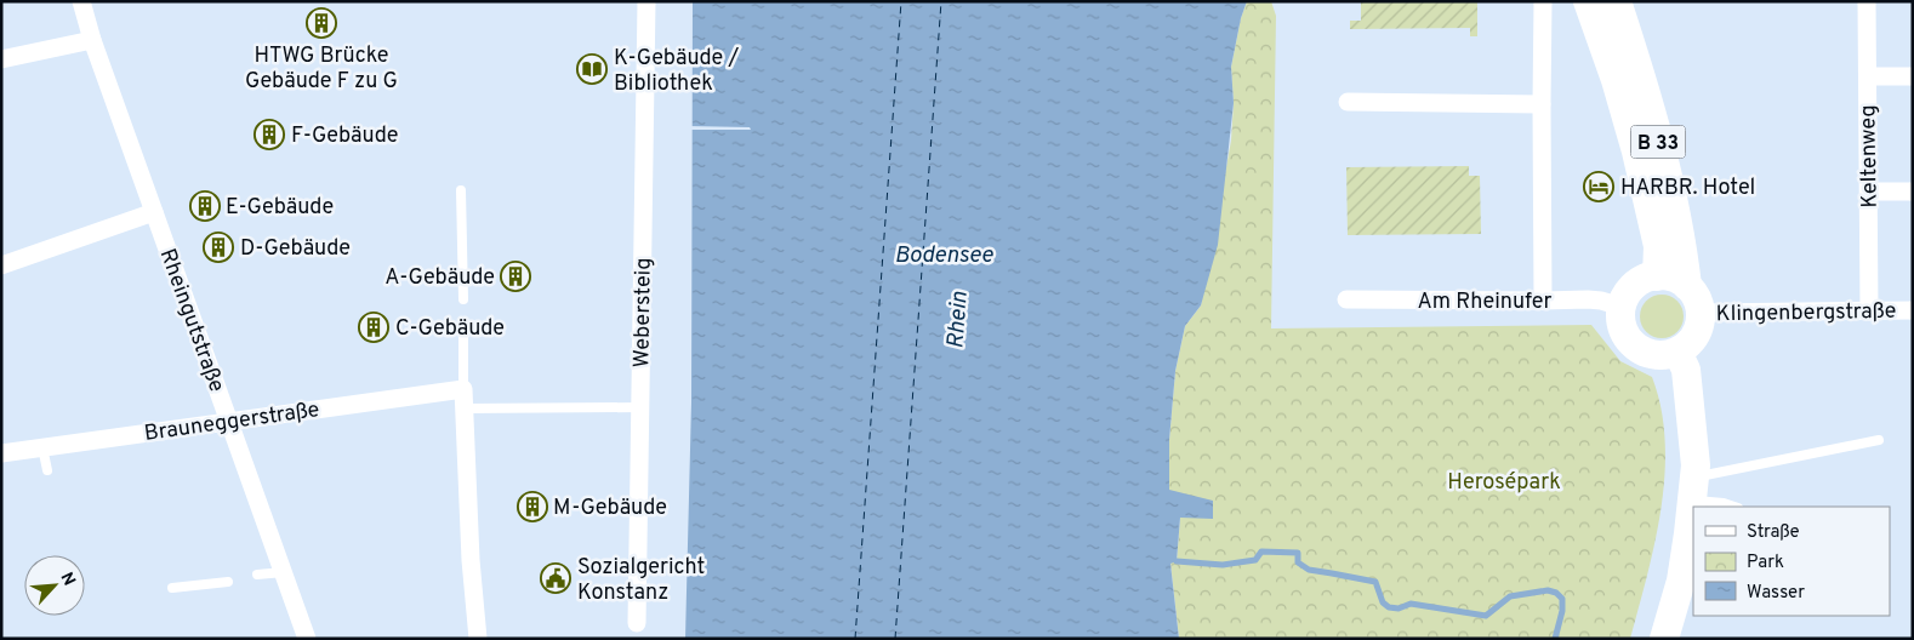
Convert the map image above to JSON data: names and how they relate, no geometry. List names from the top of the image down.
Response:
{
  "streets": {
    "main road": ["B 33"],
    "street": [
      "Keltenweg",
      "Am Rheinufer",
      "Klingenbergstraße",
      "Webersteig",
      "Rheingutstraße",
      "Brauneggerstraße"
    ]
  },
  "crossings": [
    ["B 33", "Am Rheinufer"],
    ["B 33", "Klingenbergstraße"],
    ["Keltenweg", "Klingenbergstraße"],
    ["Am Rheinufer", "Klingenbergstraße"],
    ["Rheingutstraße", "Brauneggerstraße"]
  ],
  "water": ["Bodensee", "Rhein"],
  "parks": ["Herosépark"],
  "places": {
    "building": [
      "HTWG Brücke Gebäude F zu G",
      "F-Gebäude",
      "E-Gebäude",
      "D-Gebäude",
      "A-Gebäude",
      "C-Gebäude",
      "M-Gebäude"
    ],
    "library": ["K-Gebäude / Bibliothek"],
    "hotel": ["HARBR. Hotel"],
    "public building": ["Sozialgericht Konstanz"]
  },
  "legend": ["Straße", "Park", "Wasser"],
  "north": "top right"
}
